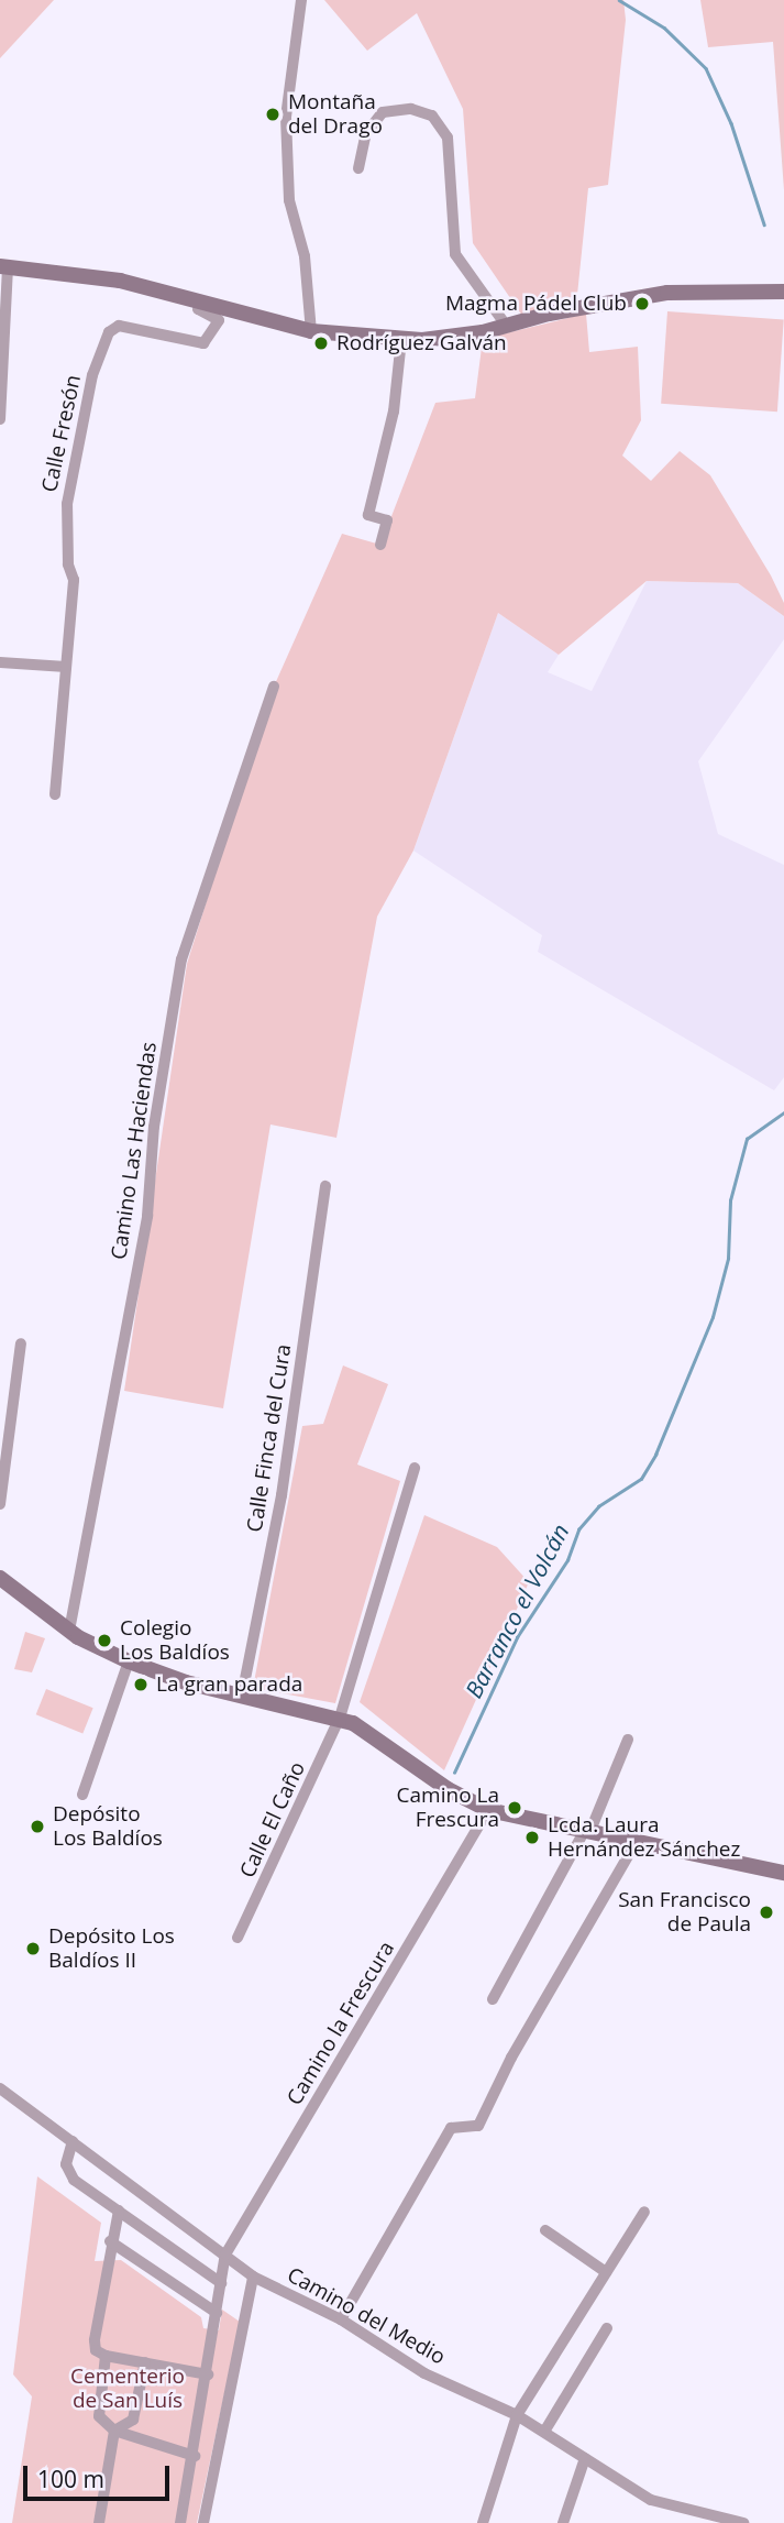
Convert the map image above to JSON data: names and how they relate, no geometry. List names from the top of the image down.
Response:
{
  "streets": {
    "street": [
      "Calle Fresón",
      "Camino Las Haciendas",
      "Calle Finca del Cura",
      "Calle El Caño",
      "Camino la Frescura",
      "Camino del Medio"
    ]
  },
  "crossings": [
    ["Camino la Frescura", "Camino del Medio"]
  ],
  "water": ["Barranco el Volcán"],
  "parks": ["Cementerio de San Luís"],
  "places": [
    "Montaña del Drago",
    "Magma Pádel Club",
    "Rodríguez Galván",
    "Colegio Los Baldíos",
    "La gran parada",
    "Camino La Frescura",
    "Depósito Los Baldíos",
    "Lcda. Laura Hernández Sánchez",
    "San Francisco de Paula",
    "Depósito Los Baldíos II"
  ],
  "scale_bar": "100 m"
}
